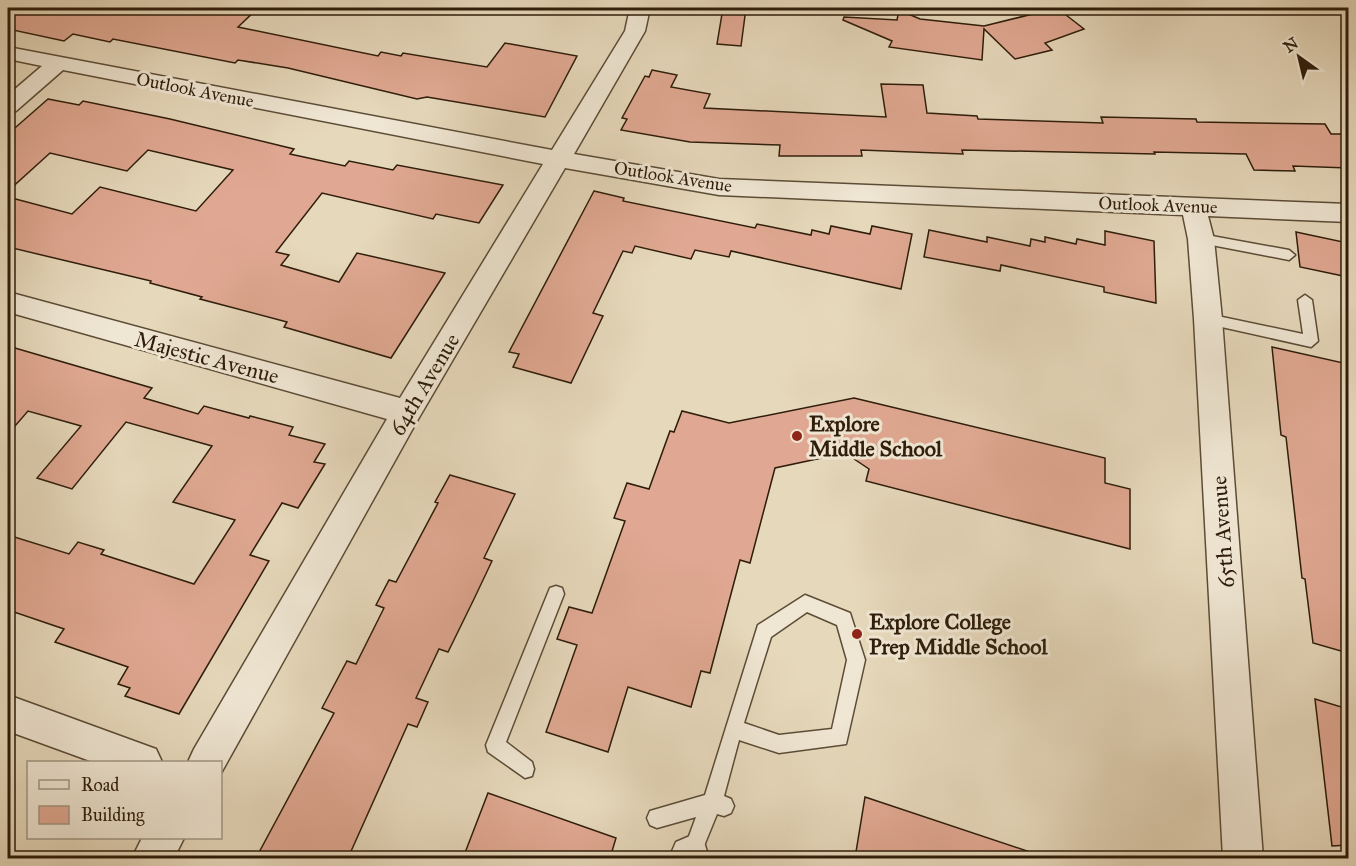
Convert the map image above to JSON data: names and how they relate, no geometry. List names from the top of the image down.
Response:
{
  "streets": {
    "street": [
      "Outlook Avenue",
      "Majestic Avenue",
      "64th Avenue",
      "65th Avenue"
    ]
  },
  "crossings": [
    ["Outlook Avenue", "64th Avenue"],
    ["Outlook Avenue", "65th Avenue"],
    ["Majestic Avenue", "64th Avenue"]
  ],
  "places": ["Explore Middle School", "Explore College Prep Middle School"],
  "legend": ["Road", "Building"],
  "north": "top left"
}
